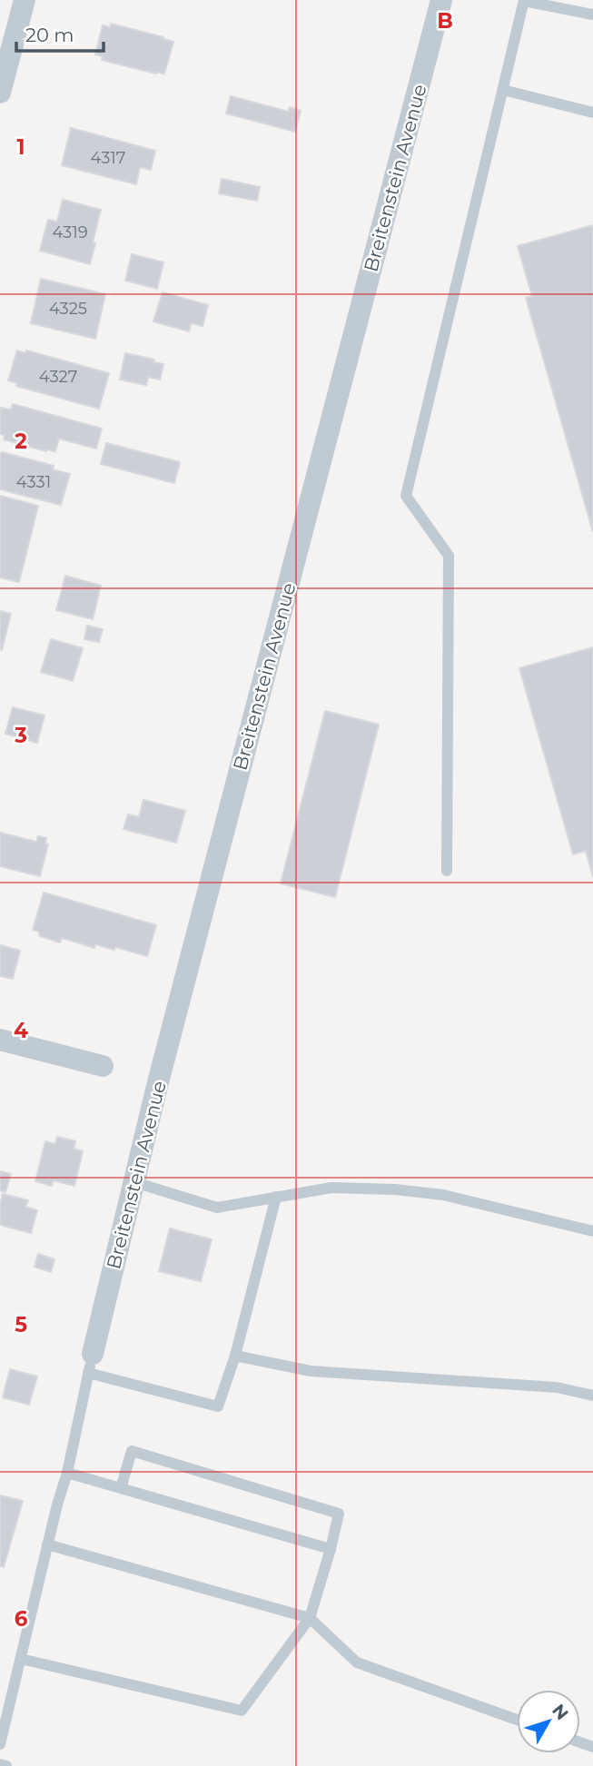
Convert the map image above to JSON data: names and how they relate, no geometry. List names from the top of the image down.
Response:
{
  "streets": {
    "street": ["Breitenstein Avenue"]
  },
  "house_numbers": [
    "4317",
    "4319",
    "4325",
    "4327",
    "4331"
  ],
  "scale_bar": "20 m",
  "north": "top right",
  "grid": {
    "columns": ["B"],
    "rows": [
      "1",
      "2",
      "3",
      "4",
      "5",
      "6"
    ]
  }
}
